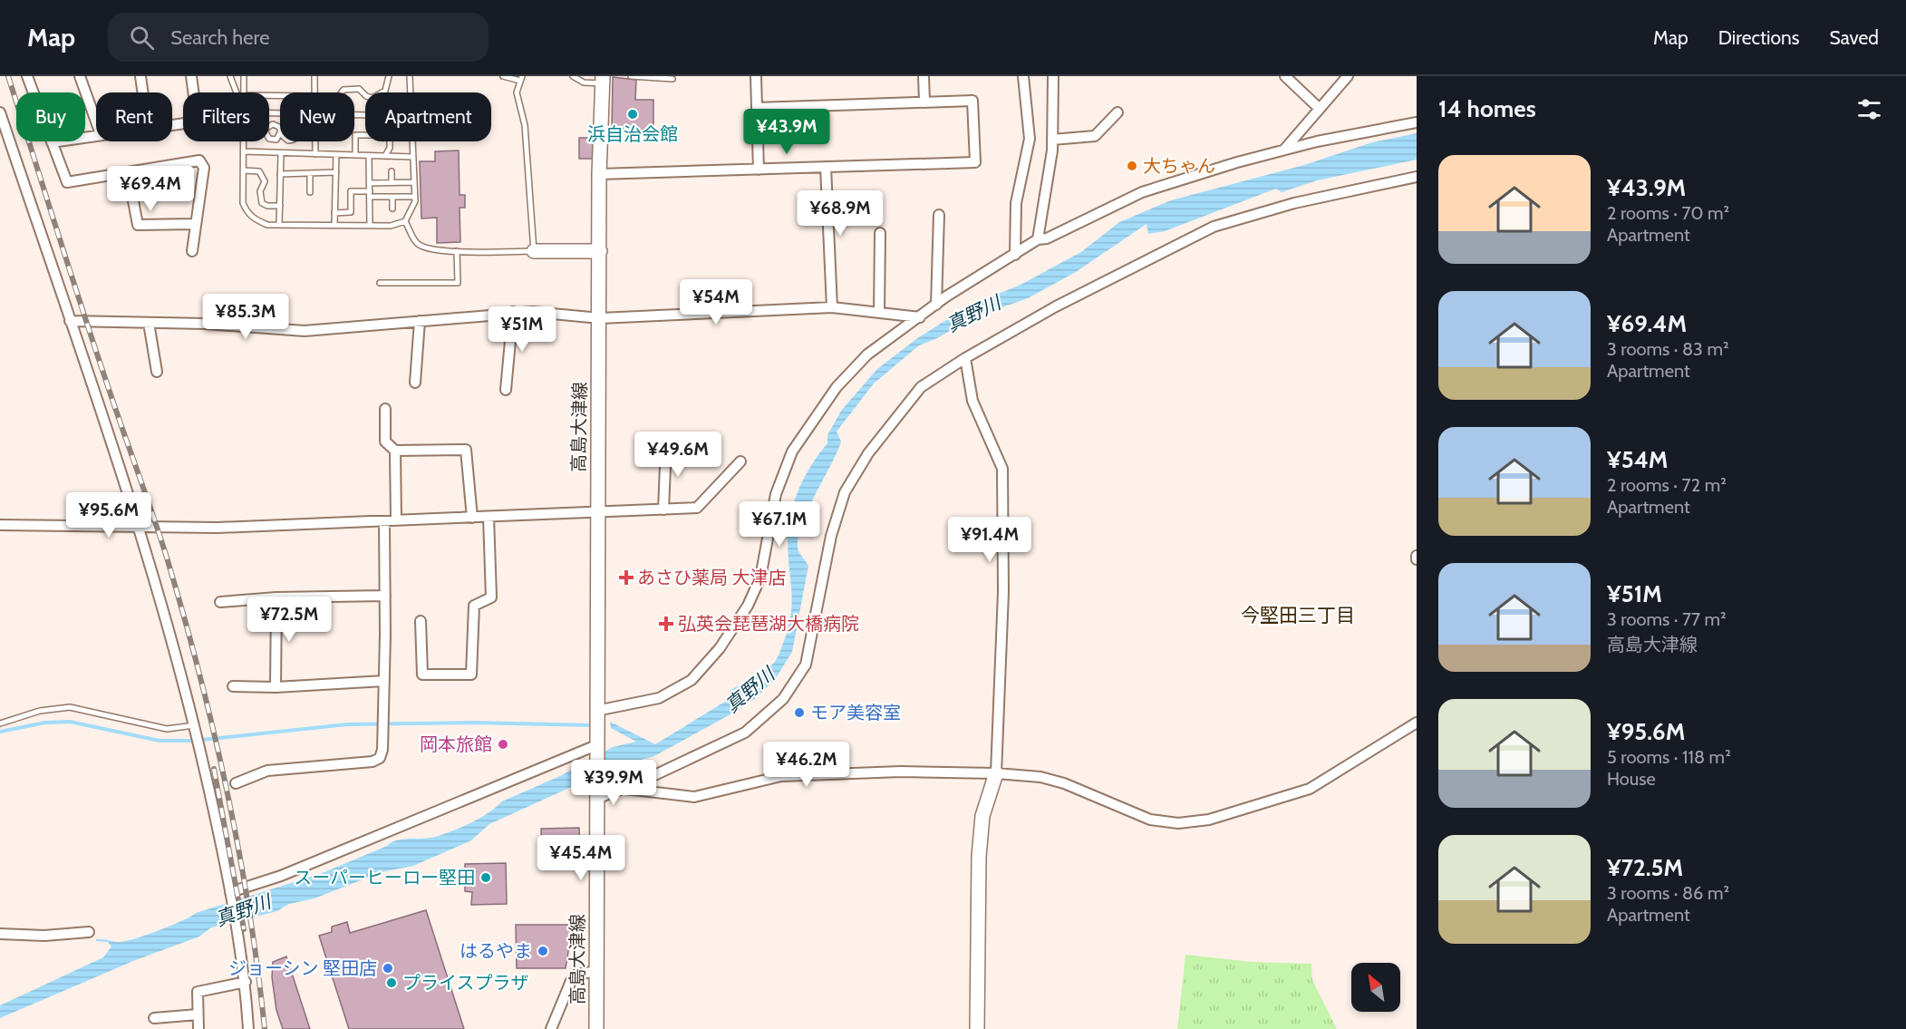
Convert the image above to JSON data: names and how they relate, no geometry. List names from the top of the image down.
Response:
{
  "streets": {
    "main road": ["高島大津線"]
  },
  "districts": ["今堅田三丁目"],
  "water": ["真野川"],
  "places": {
    "other": [
      "浜自治会館",
      "大ちゃん",
      "モア美容室",
      "岡本旅館",
      "スーパーヒーロー堅田",
      "はるやま",
      "ジョーシン 堅田店",
      "プライスプラザ"
    ],
    "health": ["あさひ薬局 大津店", "弘英会琵琶湖大橋病院"]
  },
  "north": "top left",
  "page": {
    "header": "Map",
    "search": "Search here",
    "nav": ["Map", "Directions", "Saved"],
    "heading": "14 homes",
    "chip": [
      "Buy",
      "Rent",
      "Filters",
      "New",
      "Apartment"
    ],
    "price": [
      "¥43.9M",
      "¥69.4M",
      "¥68.9M",
      "¥54M",
      "¥85.3M",
      "¥51M",
      "¥49.6M",
      "¥95.6M",
      "¥67.1M",
      "¥91.4M",
      "¥72.5M",
      "¥46.2M",
      "¥39.9M",
      "¥45.4M"
    ],
    "list": [
      {
        "name": "¥43.9M",
        "note": "2 rooms · 70 m² · Apartment"
      },
      {
        "name": "¥69.4M",
        "note": "3 rooms · 83 m² · Apartment"
      },
      {
        "name": "¥54M",
        "note": "2 rooms · 72 m² · Apartment"
      },
      {
        "name": "¥51M",
        "note": "3 rooms · 77 m² · 高島大津線"
      },
      {
        "name": "¥95.6M",
        "note": "5 rooms · 118 m² · House"
      },
      {
        "name": "¥72.5M",
        "note": "3 rooms · 86 m² · Apartment"
      }
    ]
  }
}
